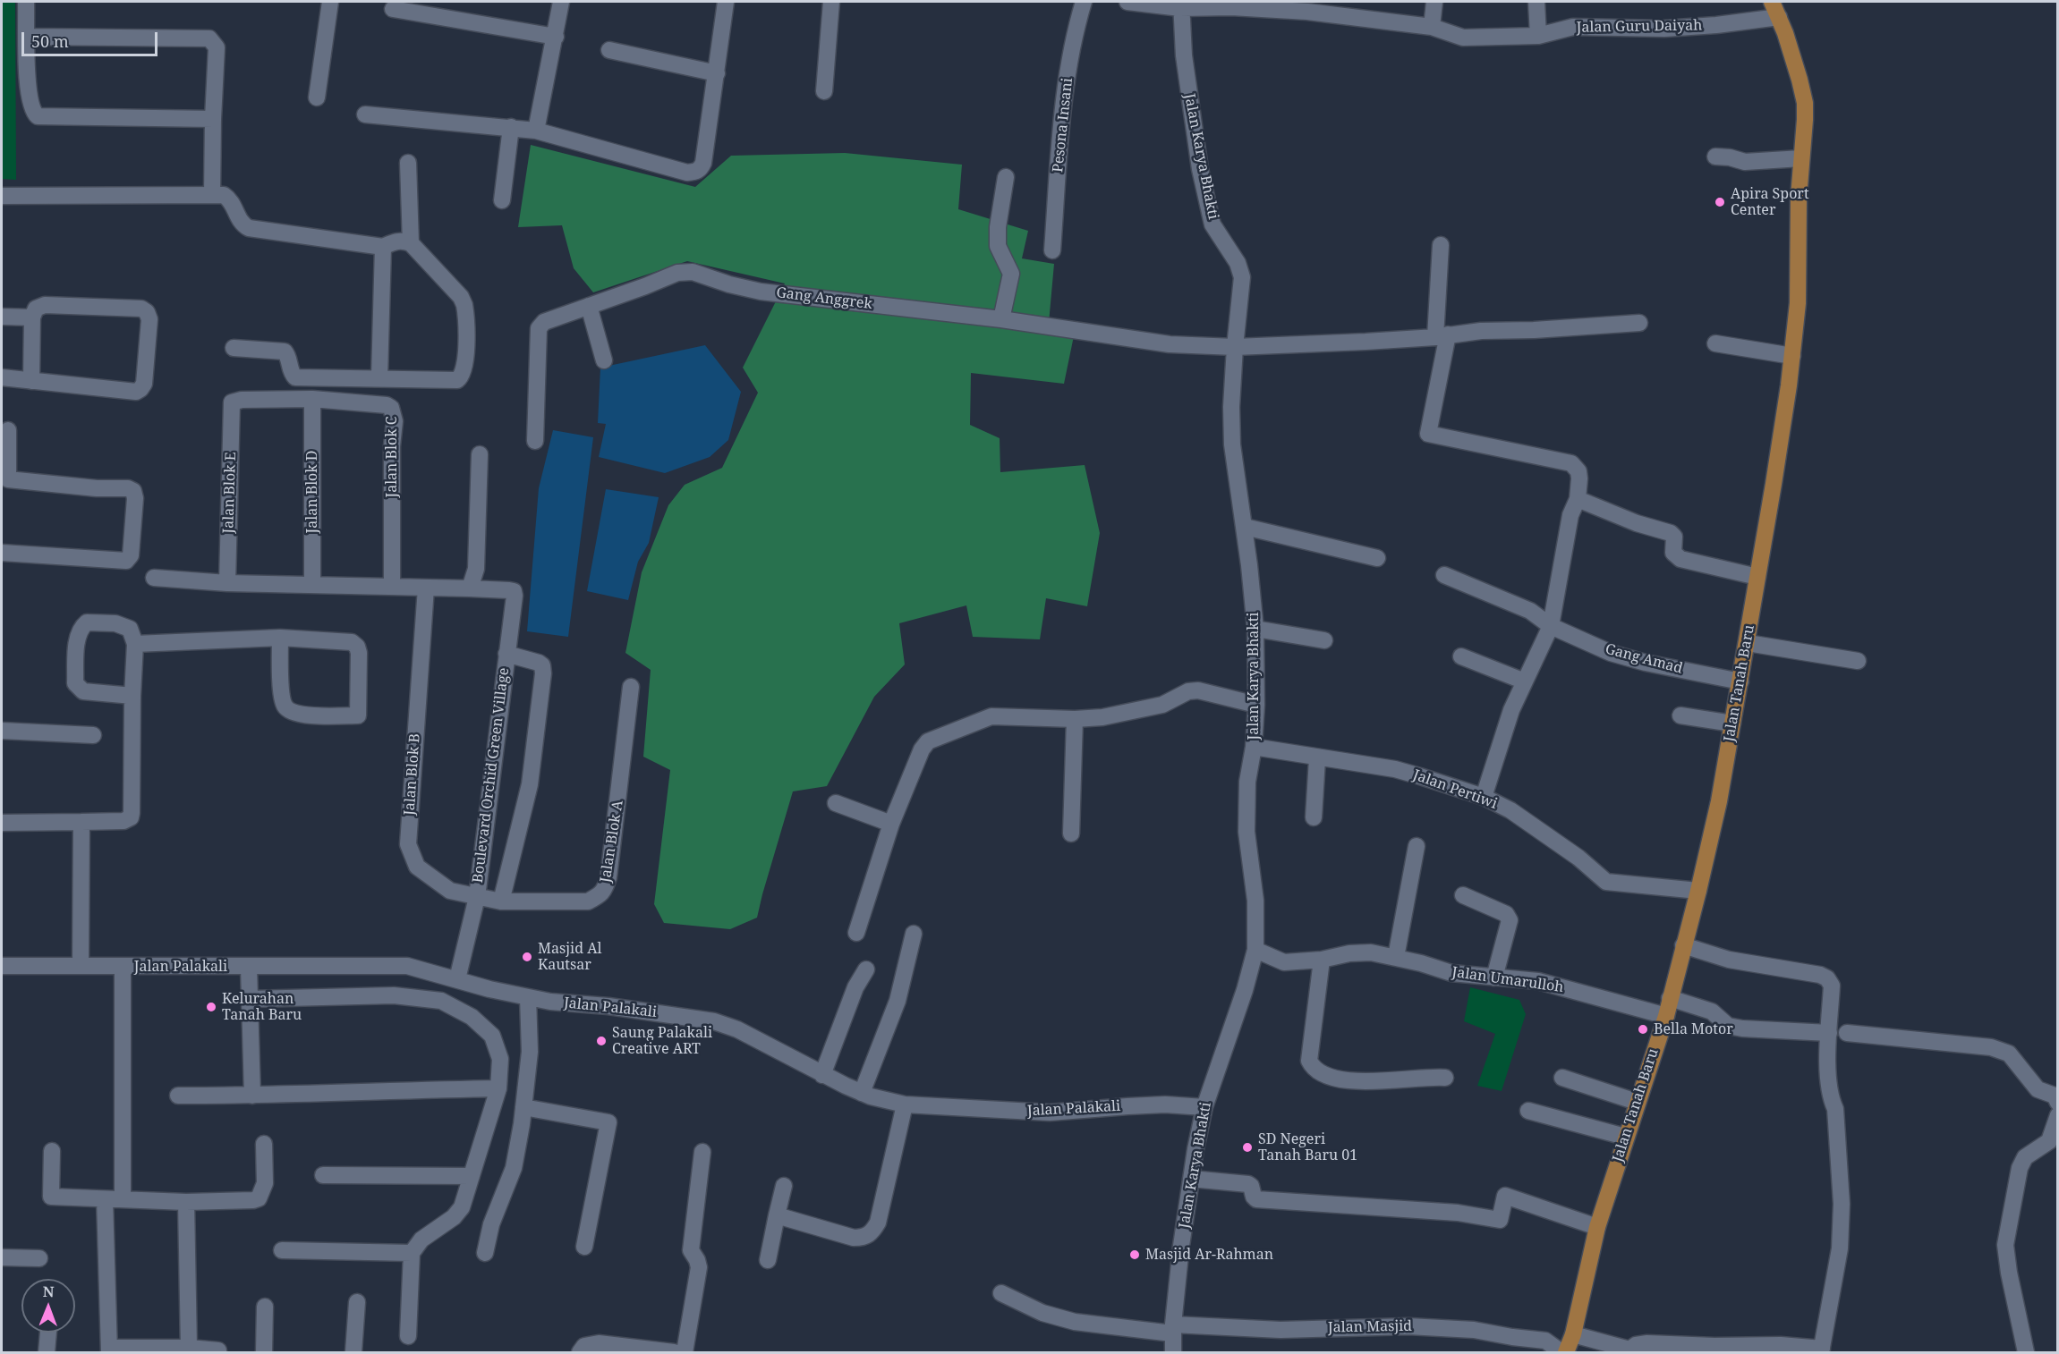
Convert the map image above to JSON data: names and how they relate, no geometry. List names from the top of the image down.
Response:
{
  "streets": {
    "main road": ["Jalan Tanah Baru"],
    "street": [
      "Jalan Guru Daiyah",
      "Pesona Insani",
      "Jalan Karya Bhakti",
      "Gang Anggrek",
      "Jalan Blok C",
      "Jalan Blok D",
      "Jalan Blok E",
      "Gang Amad",
      "Jalan Blok B",
      "Boulevard Orchid Green Village",
      "Jalan Pertiwi",
      "Jalan Blok A",
      "Jalan Palakali",
      "Jalan Umarulloh",
      "Jalan Masjid"
    ]
  },
  "crossings": [
    ["Jalan Guru Daiyah", "Jalan Karya Bhakti"],
    ["Jalan Guru Daiyah", "Jalan Tanah Baru"],
    ["Jalan Karya Bhakti", "Gang Anggrek"],
    ["Jalan Karya Bhakti", "Jalan Pertiwi"],
    ["Jalan Karya Bhakti", "Jalan Palakali"],
    ["Jalan Karya Bhakti", "Jalan Umarulloh"],
    ["Jalan Karya Bhakti", "Jalan Masjid"],
    ["Jalan Blok C", "Jalan Blok D"],
    ["Jalan Blok C", "Jalan Blok E"],
    ["Jalan Blok D", "Jalan Blok E"],
    ["Gang Amad", "Jalan Tanah Baru"],
    ["Jalan Tanah Baru", "Jalan Pertiwi"],
    ["Jalan Tanah Baru", "Jalan Umarulloh"],
    ["Jalan Blok B", "Boulevard Orchid Green Village"],
    ["Jalan Blok B", "Jalan Blok A"],
    ["Boulevard Orchid Green Village", "Jalan Blok A"],
    ["Boulevard Orchid Green Village", "Jalan Palakali"]
  ],
  "places": [
    "Apira Sport Center",
    "Masjid Al Kautsar",
    "Kelurahan Tanah Baru",
    "Bella Motor",
    "Saung Palakali Creative ART",
    "SD Negeri Tanah Baru 01",
    "Masjid Ar-Rahman"
  ],
  "scale_bar": "50 m",
  "north": "top"
}
